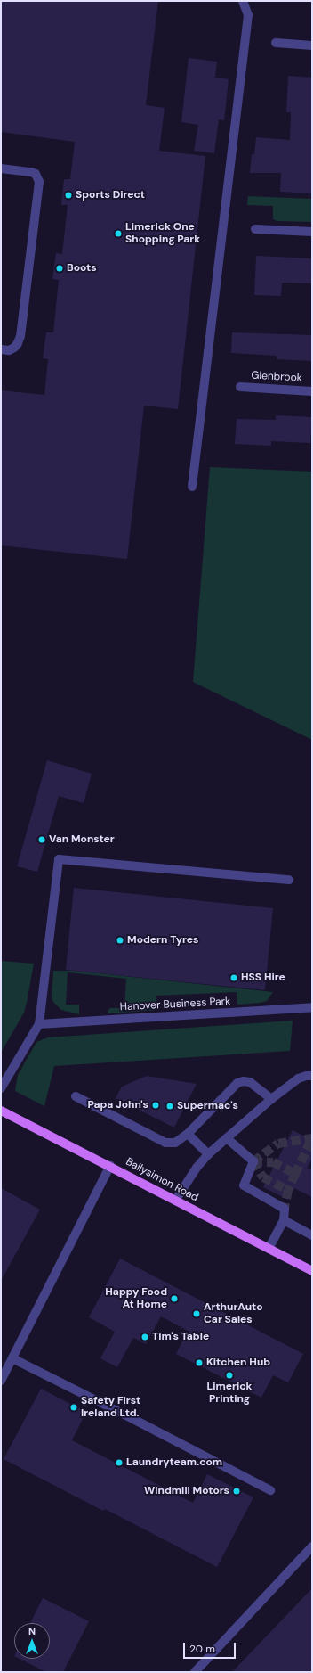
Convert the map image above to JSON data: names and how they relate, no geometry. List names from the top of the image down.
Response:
{
  "streets": {
    "main road": ["Ballysimon Road"],
    "street": ["Glenbrook", "Hanover Business Park"]
  },
  "places": [
    "Sports Direct",
    "Limerick One Shopping Park",
    "Boots",
    "Van Monster",
    "Modern Tyres",
    "HSS Hire",
    "Papa John's",
    "Supermac's",
    "Happy Food At Home",
    "ArthurAuto Car Sales",
    "Tim's Table",
    "Kitchen Hub",
    "Limerick Printing",
    "Safety First Ireland Ltd.",
    "Laundryteam.com",
    "Windmill Motors"
  ],
  "scale_bar": "20 m",
  "north": "top"
}
